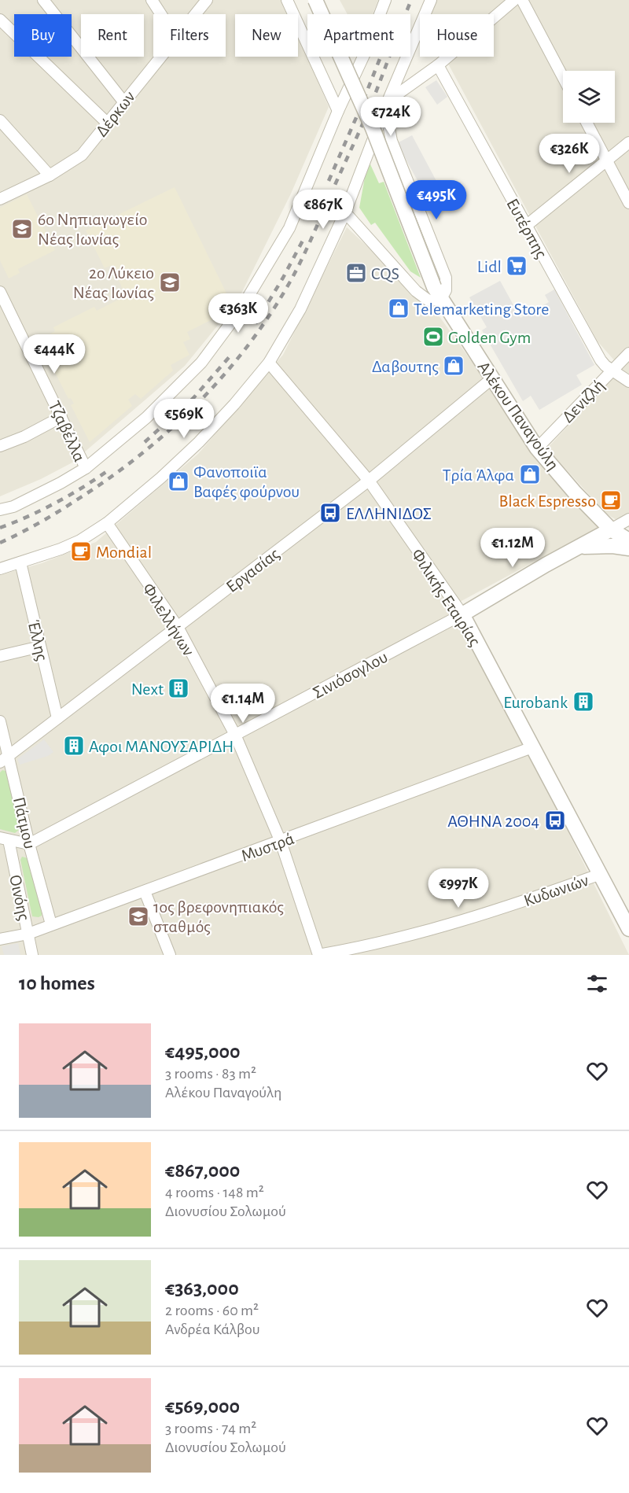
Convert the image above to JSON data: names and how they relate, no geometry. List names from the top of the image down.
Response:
{
  "streets": {
    "street": [
      "Δέρκων",
      "Ευτέρπης",
      "Δενιζλή",
      "Αλέκου Παναγούλη",
      "Τζαβέλλα",
      "Εργασίας",
      "Φιλικής Εταιρίας",
      "Φιλελλήνων",
      "Έλλης",
      "Σινιόσογλου",
      "Πάτμου",
      "Μυστρά",
      "Κυδωνιών",
      "Οινόης"
    ]
  },
  "crossings": [
    ["Ευτέρπης", "Δενιζλή"],
    ["Δενιζλή", "Αλέκου Παναγούλη"],
    ["Αλέκου Παναγούλη", "Εργασίας"],
    ["Αλέκου Παναγούλη", "Σινιόσογλου"],
    ["Εργασίας", "Φιλικής Εταιρίας"],
    ["Εργασίας", "Φιλελλήνων"],
    ["Εργασίας", "Έλλης"],
    ["Εργασίας", "Πάτμου"],
    ["Φιλικής Εταιρίας", "Σινιόσογλου"],
    ["Φιλικής Εταιρίας", "Μυστρά"],
    ["Φιλικής Εταιρίας", "Κυδωνιών"],
    ["Φιλελλήνων", "Σινιόσογλου"],
    ["Φιλελλήνων", "Μυστρά"],
    ["Φιλελλήνων", "Κυδωνιών"],
    ["Σινιόσογλου", "Πάτμου"],
    ["Πάτμου", "Μυστρά"],
    ["Μυστρά", "Οινόης"]
  ],
  "places": {
    "school or university": ["6ο Νηπιαγωγείο Νέας Ιωνίας", "2ο Λύκειο Νέας Ιωνίας", "1ος βρεφονηπιακός σταθμός"],
    "supermarket": ["Lidl"],
    "office": ["CQS"],
    "shop": [
      "Telemarketing Store",
      "Δαβουτης",
      "Τρία Άλφα",
      "Φανοποιϊα Βαφές φούρνου"
    ],
    "sports": ["Golden Gym"],
    "cafe": ["Black Espresso", "Mondial"],
    "bus stop": ["ΕΛΛΗΝΙΔΟΣ", "ΑΘΗΝΑ 2004"],
    "building": ["Next", "Eurobank", "Αφοι ΜΑΝΟΥΣΑΡΙΔΗ"]
  },
  "page": {
    "chip": [
      "Buy",
      "Rent",
      "Filters",
      "New",
      "Apartment",
      "House"
    ],
    "price": [
      "€724K",
      "€326K",
      "€495K",
      "€867K",
      "€363K",
      "€444K",
      "€569K",
      "€1.12M",
      "€1.14M",
      "€997K"
    ],
    "heading": "10 homes",
    "list": [
      {
        "name": "€495,000",
        "note": "3 rooms · 83 m² · Αλέκου Παναγούλη"
      },
      {
        "name": "€867,000",
        "note": "4 rooms · 148 m² · Διονυσίου Σολωμού"
      },
      {
        "name": "€363,000",
        "note": "2 rooms · 60 m² · Ανδρέα Κάλβου"
      },
      {
        "name": "€569,000",
        "note": "3 rooms · 74 m² · Διονυσίου Σολωμού"
      }
    ]
  }
}
